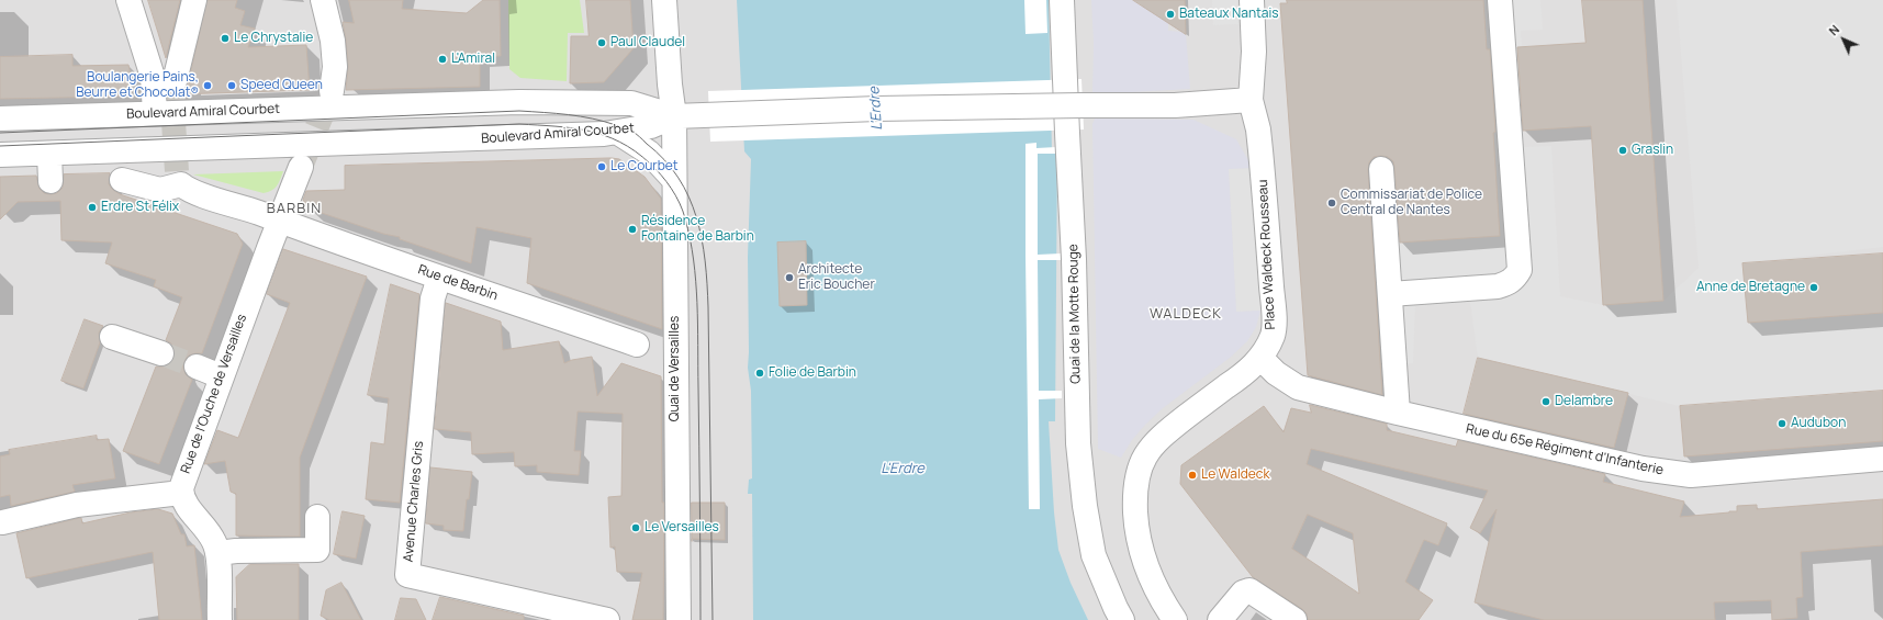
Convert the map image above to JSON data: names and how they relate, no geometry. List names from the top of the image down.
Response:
{
  "streets": {
    "street": [
      "Boulevard Amiral Courbet",
      "Place Waldeck Rousseau",
      "Rue de Barbin",
      "Quai de la Motte Rouge",
      "Quai de Versailles",
      "Rue de l'Ouche de Versailles",
      "Rue du 65e Régiment d'Infanterie",
      "Avenue Charles Gris"
    ]
  },
  "crossings": [
    ["Boulevard Amiral Courbet", "Quai de Versailles"],
    ["Place Waldeck Rousseau", "Rue du 65e Régiment d'Infanterie"],
    ["Rue de Barbin", "Rue de l'Ouche de Versailles"],
    ["Rue de Barbin", "Avenue Charles Gris"]
  ],
  "districts": ["BARBIN", "WALDECK"],
  "water": ["L'Erdre"],
  "places": [
    "Bateaux Nantais",
    "Le Chrystalie",
    "Paul Claudel",
    "L'Amiral",
    "Boulangerie Pains, Beurre et Chocolat®",
    "Speed Queen",
    "Graslin",
    "Le Courbet",
    "Commissariat de Police Central de Nantes",
    "Erdre St Félix",
    "Résidence Fontaine de Barbin",
    "Architecte Eric Boucher",
    "Anne de Bretagne",
    "Folie de Barbin",
    "Delambre",
    "Audubon",
    "Le Waldeck",
    "Le Versailles"
  ],
  "north": "top left"
}
